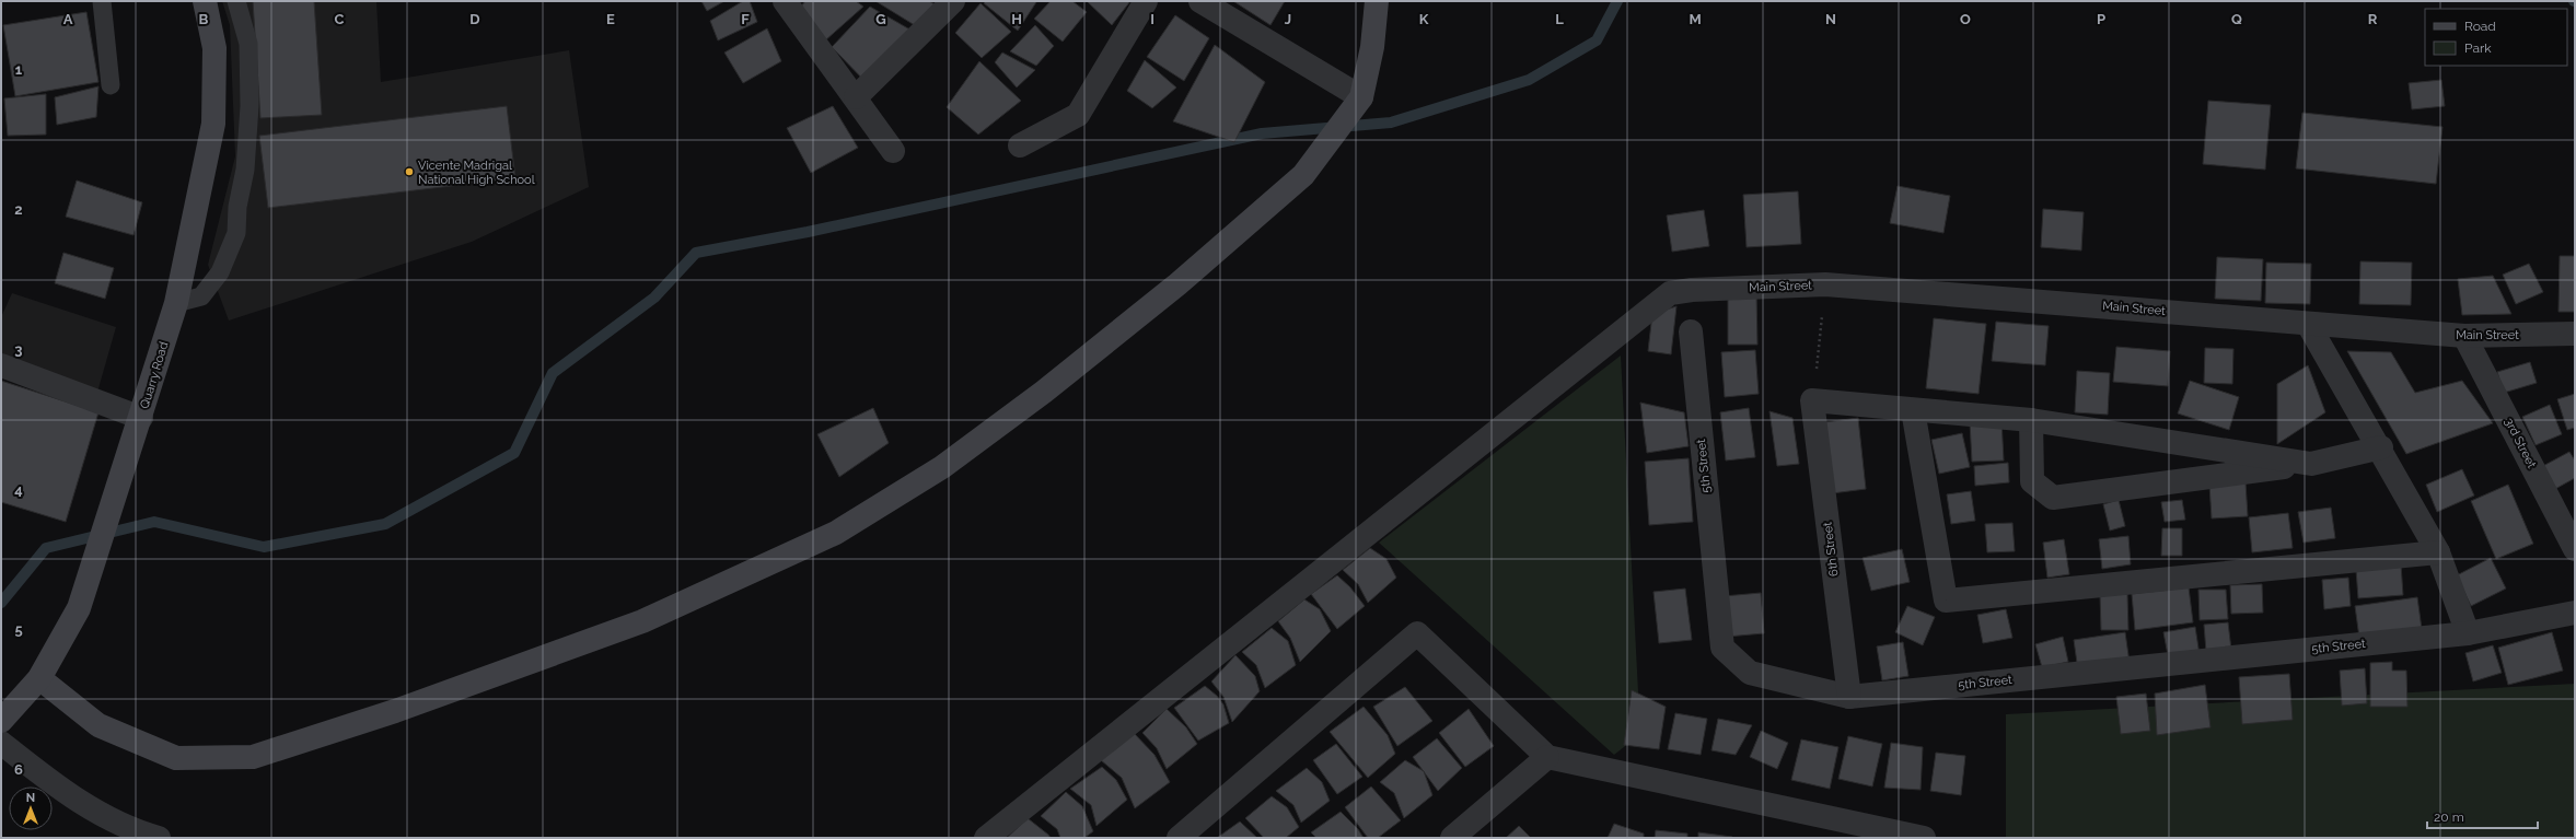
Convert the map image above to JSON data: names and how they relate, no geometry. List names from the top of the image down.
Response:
{
  "streets": {
    "street": [
      "Main Street",
      "Quarry Road",
      "3rd Street",
      "5th Street",
      "6th Street"
    ]
  },
  "crossings": [
    ["Main Street", "3rd Street"],
    ["5th Street", "6th Street"]
  ],
  "places": ["Vicente Madrigal National High School"],
  "legend": ["Road", "Park"],
  "scale_bar": "20 m",
  "north": "top",
  "grid": {
    "columns": [
      "A",
      "B",
      "C",
      "D",
      "E",
      "F",
      "G",
      "H",
      "I",
      "J",
      "K",
      "L",
      "M",
      "N",
      "O",
      "P",
      "Q",
      "R"
    ],
    "rows": [
      "1",
      "2",
      "3",
      "4",
      "5",
      "6"
    ]
  }
}
